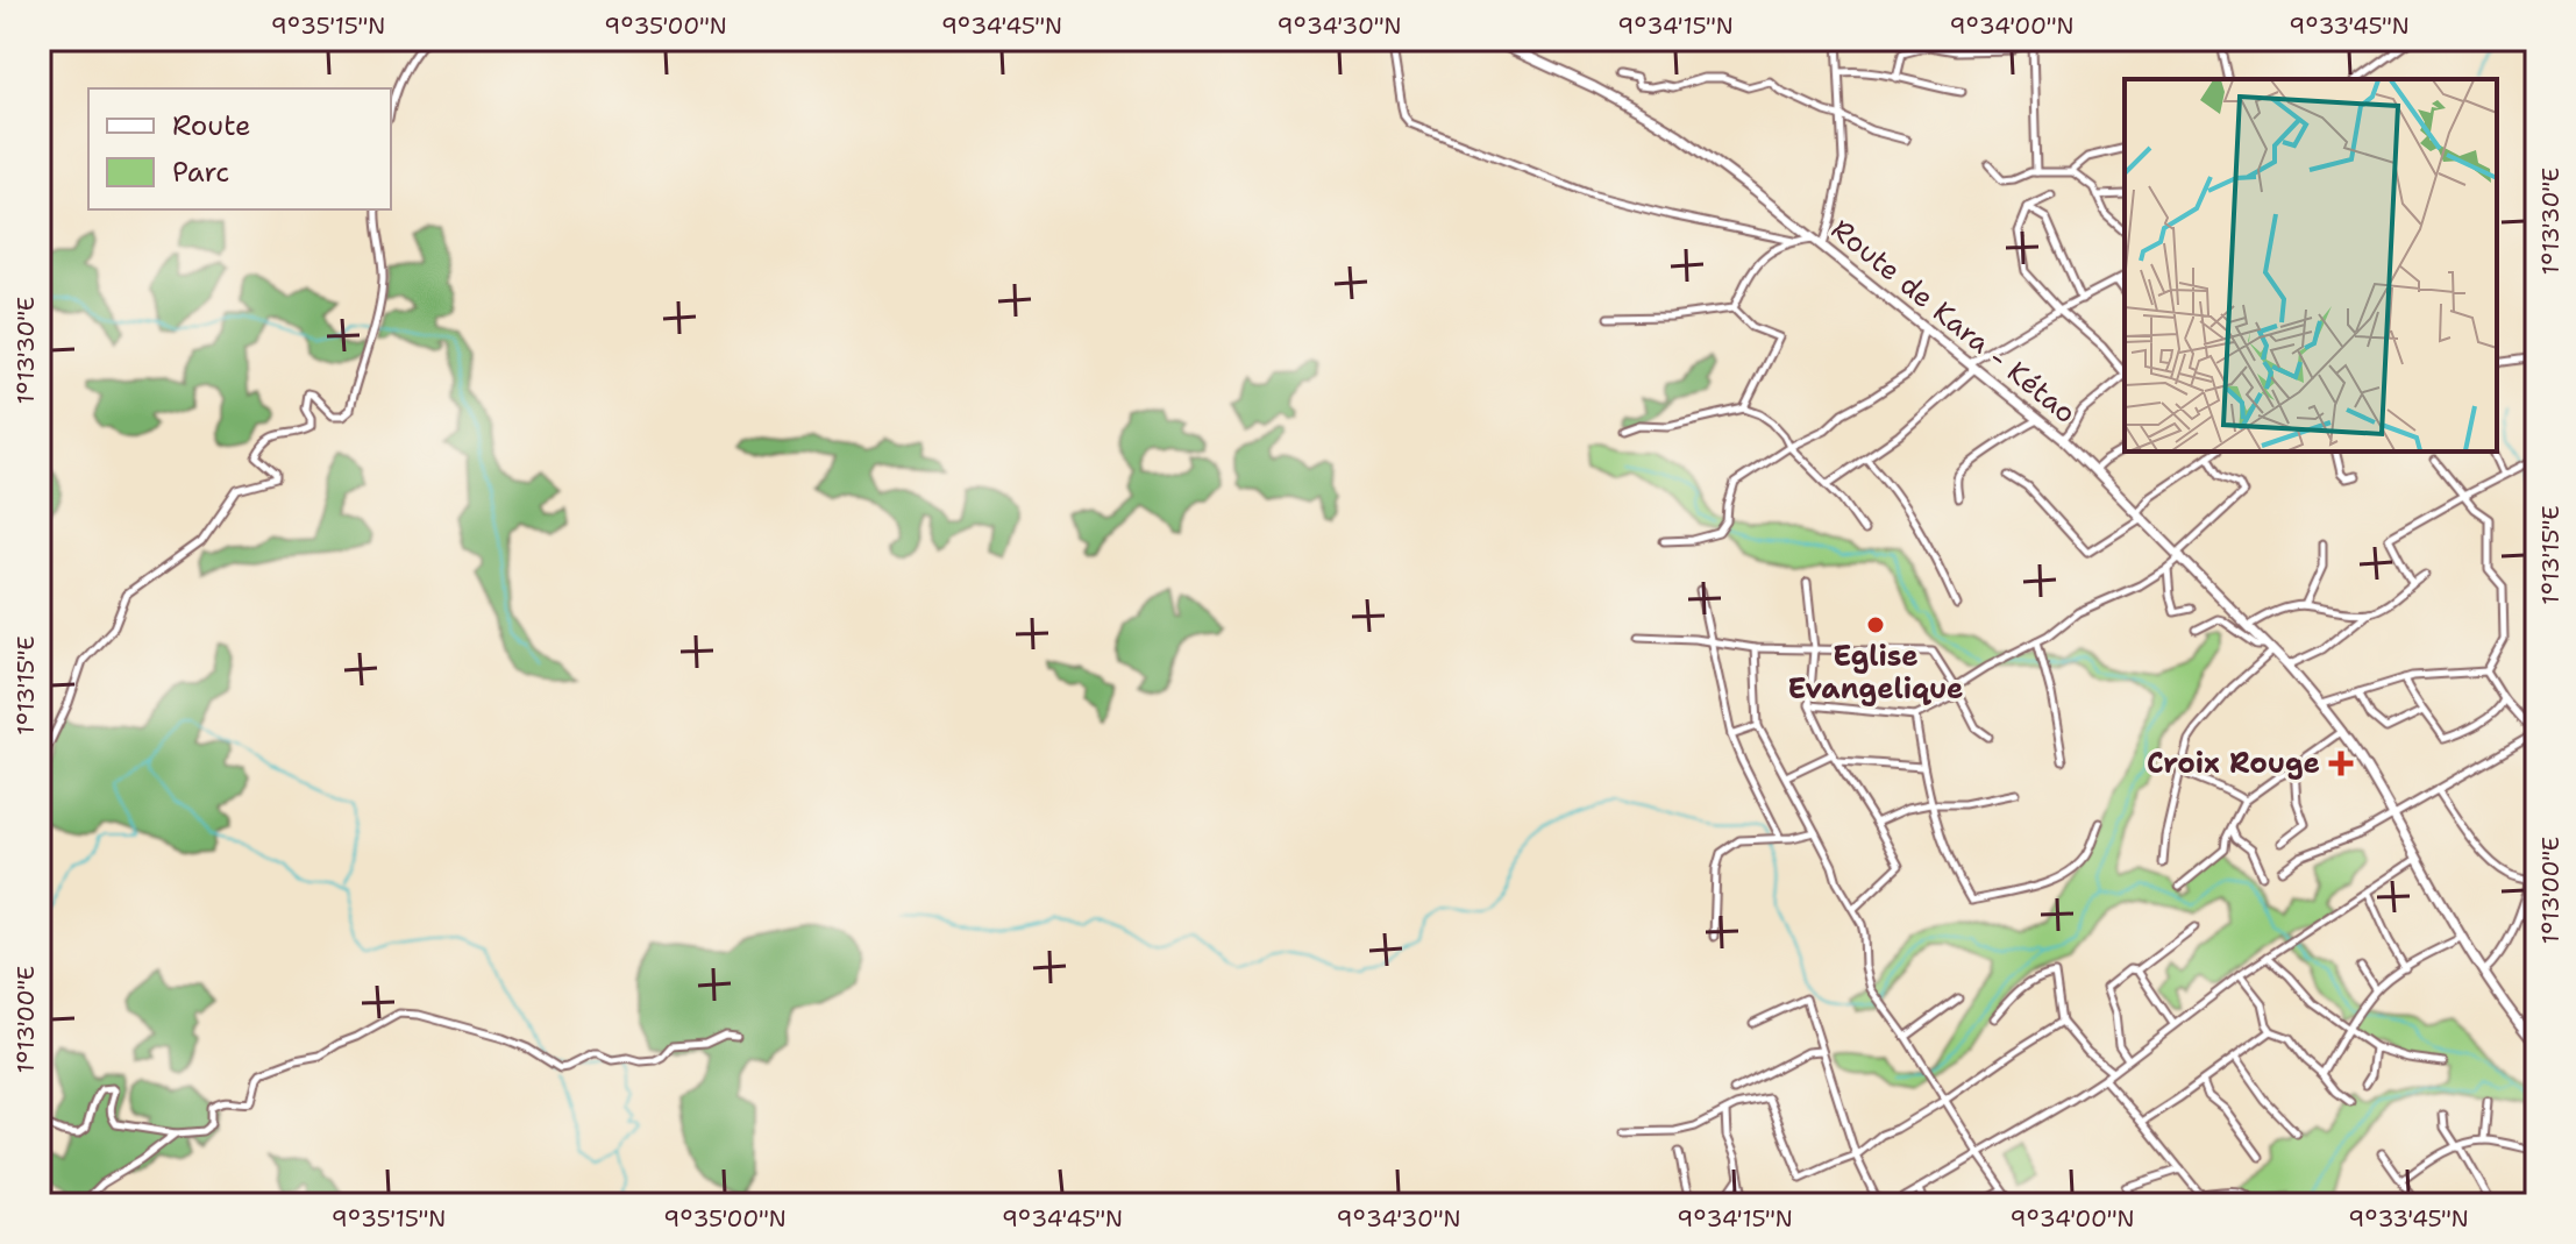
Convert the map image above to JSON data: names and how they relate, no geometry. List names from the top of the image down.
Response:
{
  "streets": {
    "main road": ["Route de Kara - Kétao"]
  },
  "places": {
    "other": ["Eglise Evangelique"],
    "health": ["Croix Rouge"]
  },
  "legend": ["Route", "Parc"],
  "coordinates": [
    "9°35'15\"N",
    "9°35'00\"N",
    "9°34'45\"N",
    "9°34'30\"N",
    "9°34'15\"N",
    "9°34'00\"N",
    "9°33'45\"N",
    "1°13'30\"E",
    "1°13'15\"E",
    "1°13'00\"E"
  ]
}
